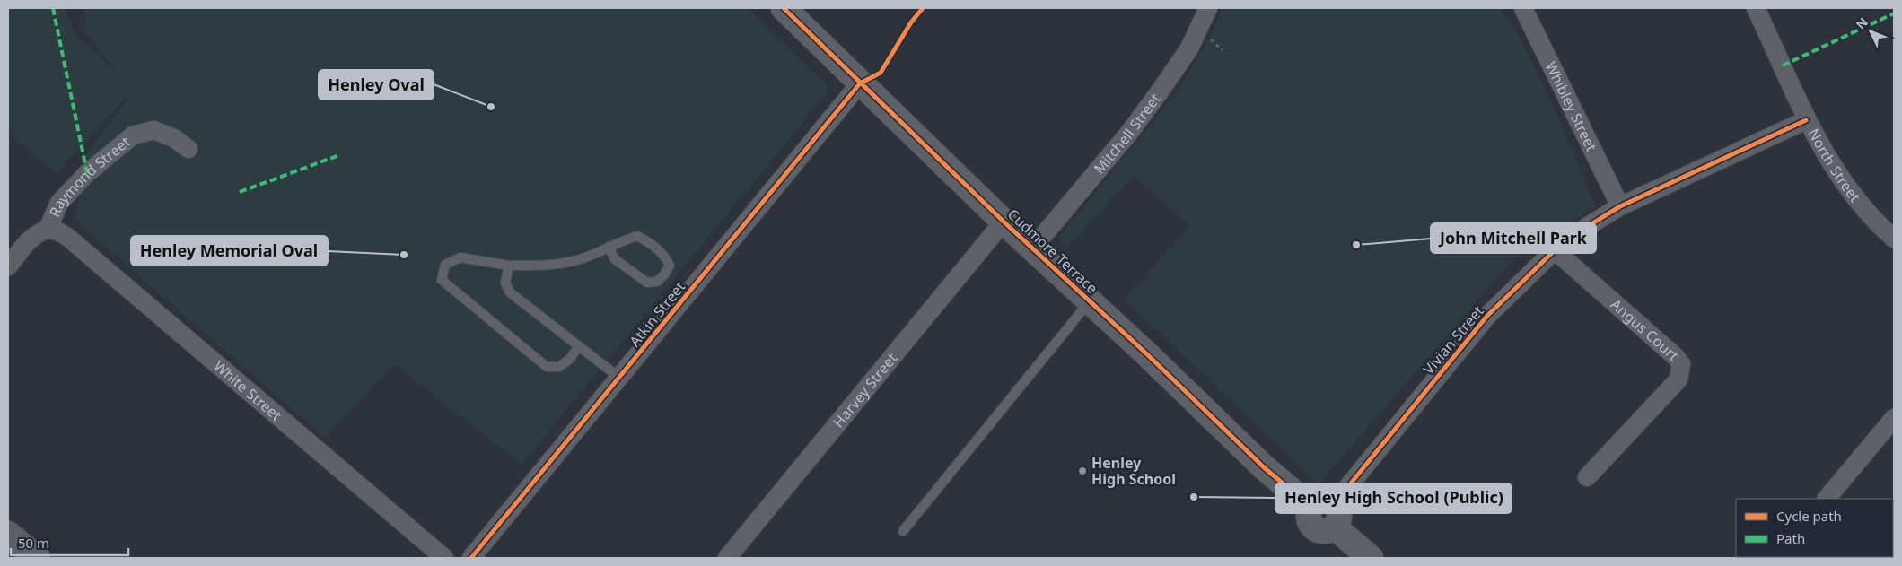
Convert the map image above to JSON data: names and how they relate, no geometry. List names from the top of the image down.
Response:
{
  "streets": {
    "street": [
      "Whibley Street",
      "Mitchell Street",
      "North Street",
      "Raymond Street",
      "Cudmore Terrace",
      "Atkin Street",
      "Angus Court",
      "Vivian Street",
      "Harvey Street",
      "White Street"
    ]
  },
  "crossings": [
    ["Whibley Street", "Vivian Street"],
    ["Mitchell Street", "Cudmore Terrace"],
    ["North Street", "Vivian Street"],
    ["Raymond Street", "White Street"],
    ["Cudmore Terrace", "Atkin Street"],
    ["Cudmore Terrace", "Vivian Street"],
    ["Cudmore Terrace", "Harvey Street"],
    ["Angus Court", "Vivian Street"]
  ],
  "places": [
    "Henley Oval",
    "John Mitchell Park",
    "Henley Memorial Oval",
    "Henley High School",
    "Henley High School (Public)"
  ],
  "legend": ["Cycle path", "Path"],
  "scale_bar": "50 m",
  "north": "top left"
}
